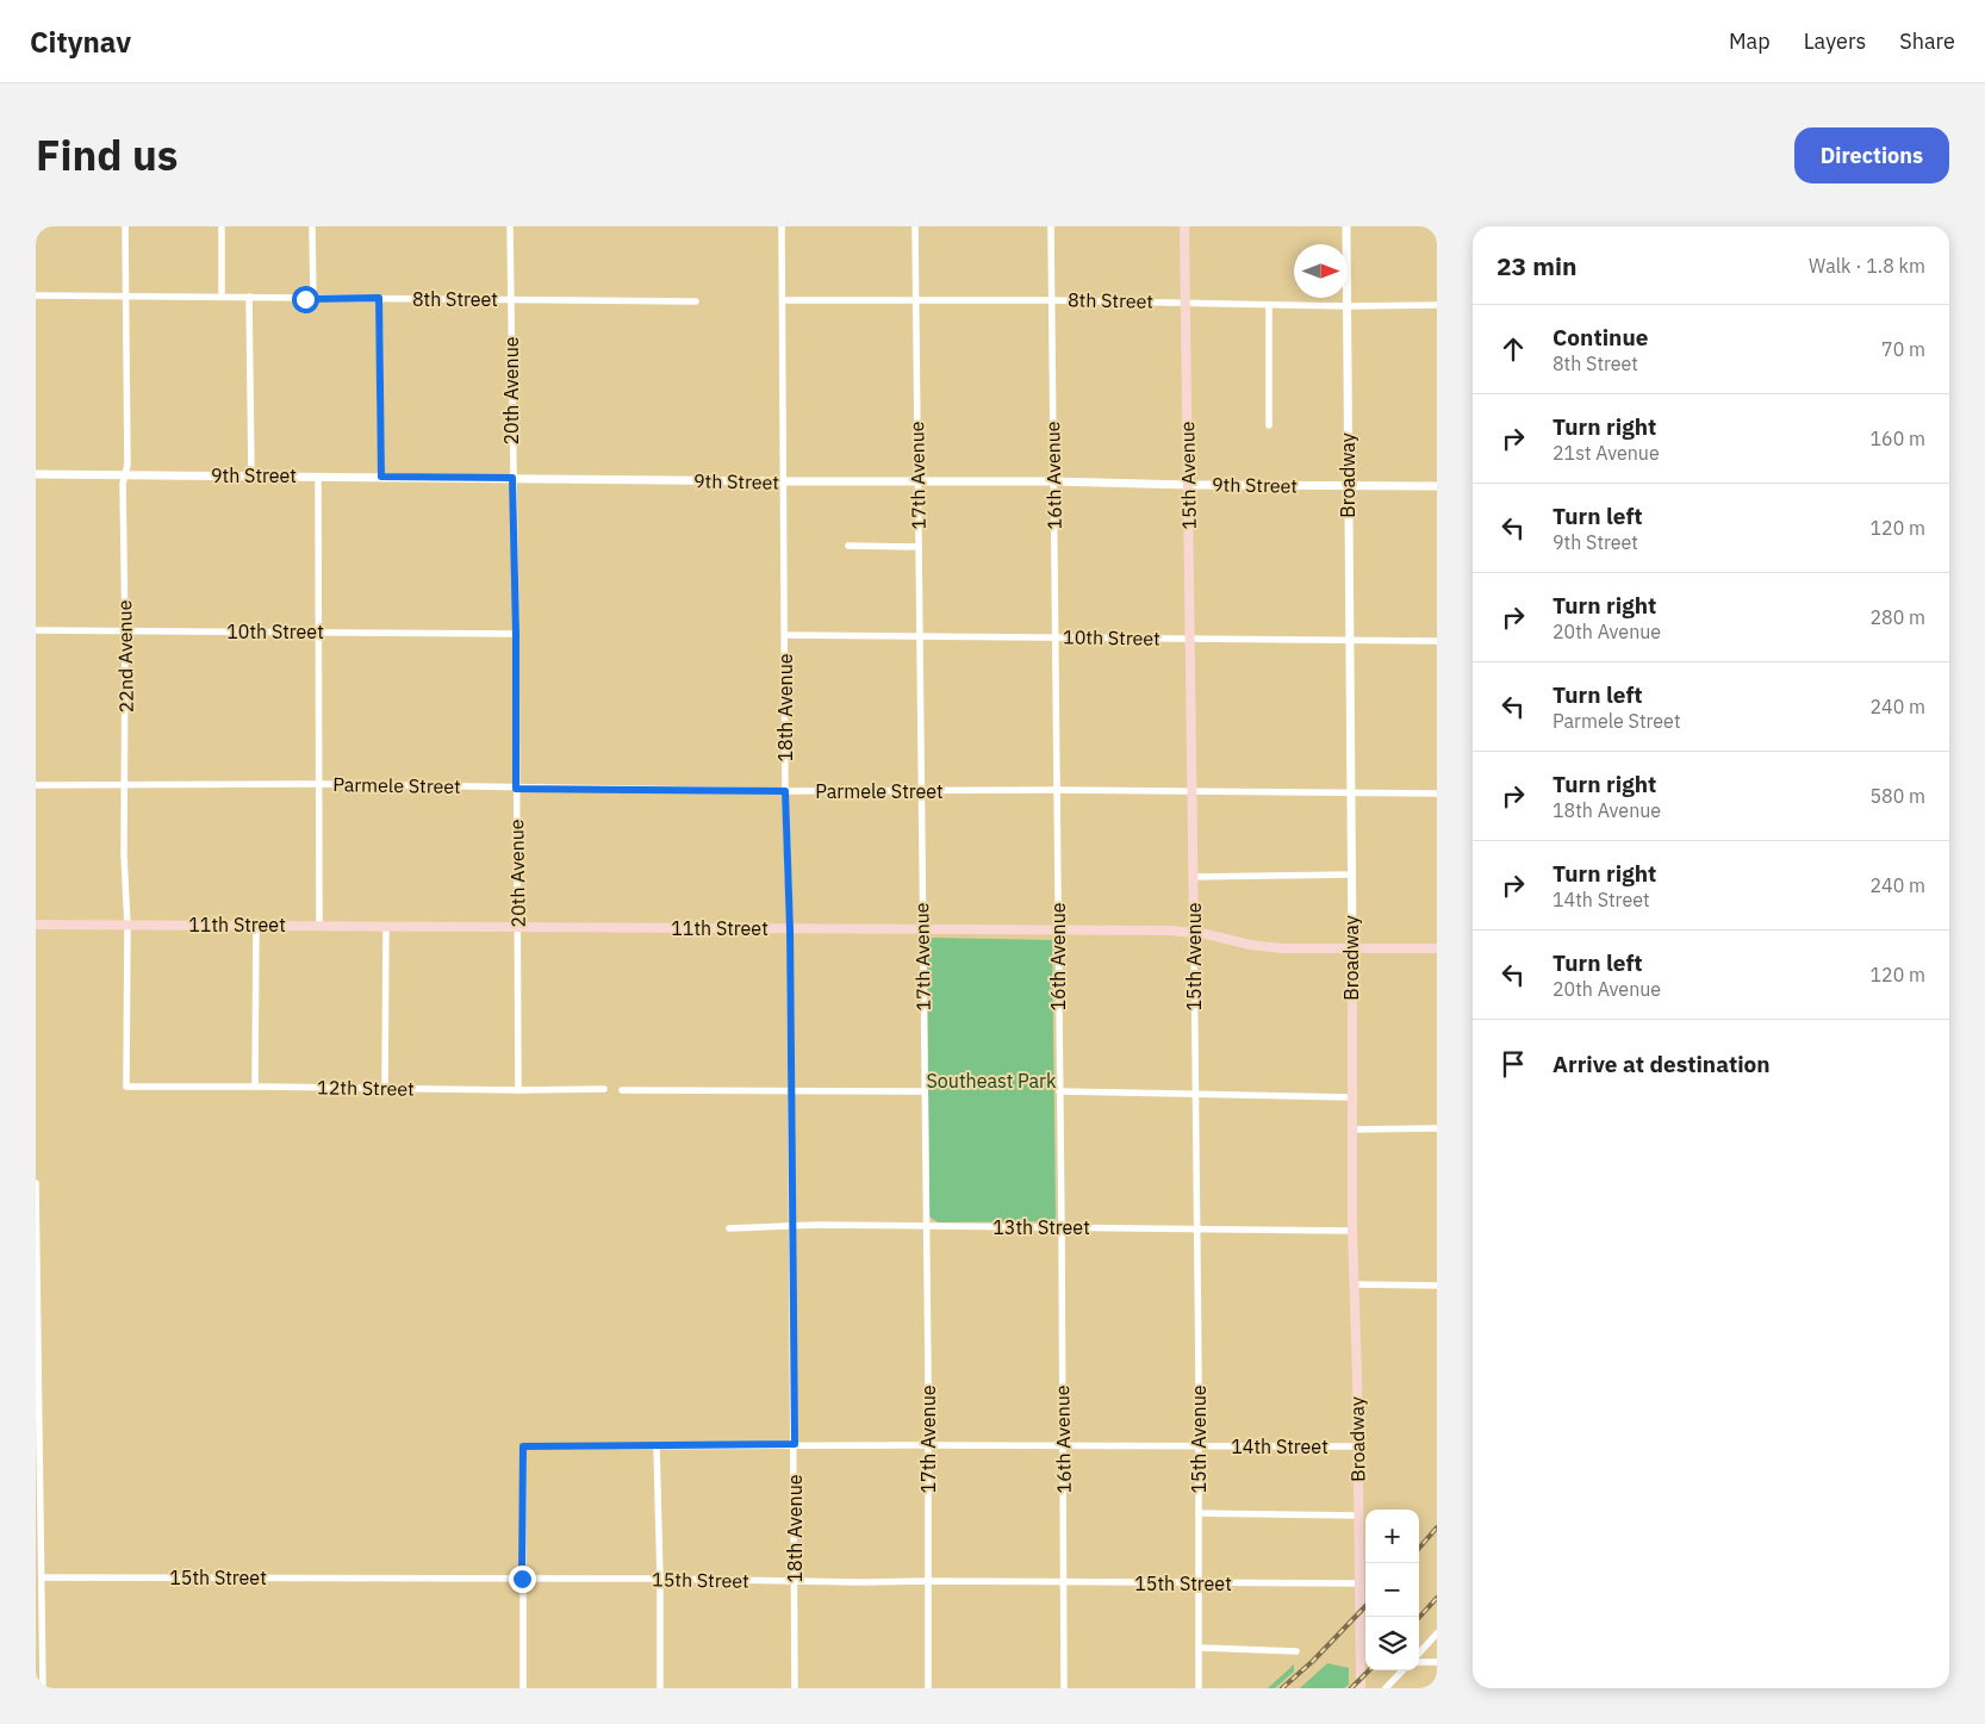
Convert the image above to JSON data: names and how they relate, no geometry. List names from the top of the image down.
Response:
{
  "streets": {
    "main road": ["15th Avenue", "Broadway", "11th Street"],
    "street": [
      "8th Street",
      "20th Avenue",
      "9th Street",
      "17th Avenue",
      "16th Avenue",
      "10th Street",
      "22nd Avenue",
      "18th Avenue",
      "Parmele Street",
      "12th Street",
      "13th Street",
      "14th Street",
      "15th Street"
    ]
  },
  "crossings": [
    ["8th Street", "20th Avenue"],
    ["8th Street", "17th Avenue"],
    ["8th Street", "16th Avenue"],
    ["8th Street", "15th Avenue"],
    ["8th Street", "Broadway"],
    ["8th Street", "22nd Avenue"],
    ["8th Street", "18th Avenue"],
    ["20th Avenue", "9th Street"],
    ["20th Avenue", "10th Street"],
    ["20th Avenue", "Parmele Street"],
    ["20th Avenue", "11th Street"],
    ["20th Avenue", "12th Street"],
    ["9th Street", "17th Avenue"],
    ["9th Street", "16th Avenue"],
    ["9th Street", "15th Avenue"],
    ["9th Street", "Broadway"],
    ["9th Street", "22nd Avenue"],
    ["9th Street", "18th Avenue"],
    ["17th Avenue", "10th Street"],
    ["17th Avenue", "Parmele Street"],
    ["17th Avenue", "11th Street"],
    ["17th Avenue", "13th Street"],
    ["17th Avenue", "14th Street"],
    ["17th Avenue", "15th Street"],
    ["16th Avenue", "10th Street"],
    ["16th Avenue", "Parmele Street"],
    ["16th Avenue", "11th Street"],
    ["16th Avenue", "13th Street"],
    ["16th Avenue", "14th Street"],
    ["16th Avenue", "15th Street"],
    ["15th Avenue", "10th Street"],
    ["15th Avenue", "Parmele Street"],
    ["15th Avenue", "11th Street"],
    ["15th Avenue", "13th Street"],
    ["15th Avenue", "14th Street"],
    ["15th Avenue", "15th Street"],
    ["Broadway", "10th Street"],
    ["Broadway", "Parmele Street"],
    ["Broadway", "11th Street"],
    ["Broadway", "13th Street"],
    ["Broadway", "14th Street"],
    ["Broadway", "15th Street"],
    ["10th Street", "22nd Avenue"],
    ["10th Street", "18th Avenue"],
    ["22nd Avenue", "Parmele Street"],
    ["22nd Avenue", "11th Street"],
    ["22nd Avenue", "12th Street"],
    ["18th Avenue", "Parmele Street"],
    ["18th Avenue", "11th Street"],
    ["18th Avenue", "13th Street"],
    ["18th Avenue", "14th Street"],
    ["18th Avenue", "15th Street"],
    ["14th Street", "15th Street"]
  ],
  "parks": ["Southeast Park"],
  "north": "right",
  "page": {
    "header": "Citynav",
    "nav": ["Map", "Layers", "Share"],
    "title": "Find us",
    "buttons": "Directions",
    "heading": ["23 min", "Walk · 1.8 km"],
    "list": [
      ["Continue", "8th Street", "70 m"],
      ["Turn right", "21st Avenue", "160 m"],
      ["Turn left", "9th Street", "120 m"],
      ["Turn right", "20th Avenue", "280 m"],
      ["Turn left", "Parmele Street", "240 m"],
      ["Turn right", "18th Avenue", "580 m"],
      ["Turn right", "14th Street", "240 m"],
      ["Turn left", "20th Avenue", "120 m"],
      "Arrive at destination"
    ],
    "map_buttons": ["+", "−"]
  }
}
